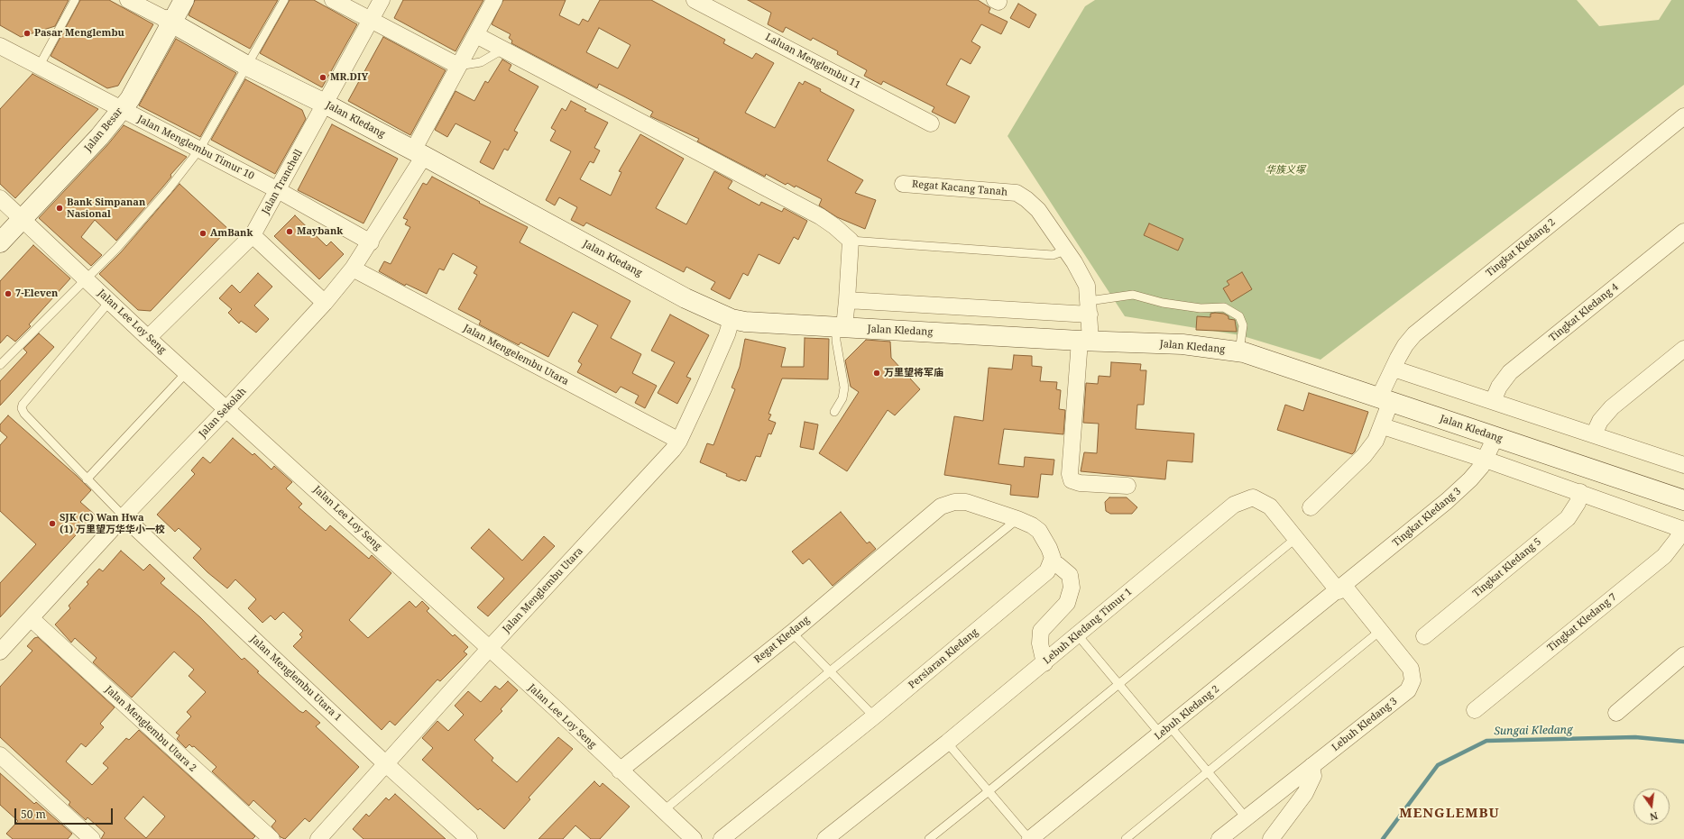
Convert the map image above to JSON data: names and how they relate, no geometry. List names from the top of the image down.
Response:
{
  "streets": {
    "main road": ["Jalan Kledang", "Jalan Besar"],
    "street": [
      "Laluan Menglembu 11",
      "Jalan Menglembu Timur 10",
      "Jalan Tranchell",
      "Regat Kacang Tanah",
      "Tingkat Kledang 2",
      "Tingkat Kledang 4",
      "Jalan Lee Loy Seng",
      "Jalan Mengelembu Utara",
      "Jalan Sekolah",
      "Tingkat Kledang 3",
      "Tingkat Kledang 5",
      "Jalan Menglembu Utara",
      "Tingkat Kledang 7",
      "Lebuh Kledang Timur 1",
      "Regat Kledang",
      "Persiaran Kledang",
      "Jalan Menglembu Utara 1",
      "Lebuh Kledang 2",
      "Lebuh Kledang 3",
      "Jalan Menglembu Utara 2"
    ]
  },
  "crossings": [
    ["Jalan Kledang", "Jalan Besar"],
    ["Jalan Kledang", "Jalan Tranchell"],
    ["Jalan Kledang", "Regat Kacang Tanah"],
    ["Jalan Kledang", "Tingkat Kledang 2"],
    ["Jalan Kledang", "Jalan Sekolah"],
    ["Jalan Kledang", "Tingkat Kledang 3"],
    ["Jalan Kledang", "Jalan Menglembu Utara"],
    ["Jalan Besar", "Jalan Menglembu Timur 10"],
    ["Jalan Besar", "Jalan Lee Loy Seng"],
    ["Jalan Menglembu Timur 10", "Jalan Tranchell"],
    ["Jalan Menglembu Timur 10", "Jalan Sekolah"],
    ["Jalan Tranchell", "Jalan Lee Loy Seng"],
    ["Jalan Lee Loy Seng", "Jalan Sekolah"],
    ["Jalan Lee Loy Seng", "Jalan Menglembu Utara"],
    ["Jalan Lee Loy Seng", "Regat Kledang"],
    ["Jalan Mengelembu Utara", "Jalan Sekolah"],
    ["Jalan Mengelembu Utara", "Jalan Menglembu Utara"],
    ["Jalan Sekolah", "Jalan Menglembu Utara 1"],
    ["Jalan Sekolah", "Jalan Menglembu Utara 2"],
    ["Tingkat Kledang 3", "Lebuh Kledang Timur 1"],
    ["Tingkat Kledang 3", "Lebuh Kledang 2"],
    ["Tingkat Kledang 3", "Lebuh Kledang 3"],
    ["Jalan Menglembu Utara", "Jalan Menglembu Utara 1"],
    ["Lebuh Kledang Timur 1", "Lebuh Kledang 2"],
    ["Lebuh Kledang Timur 1", "Lebuh Kledang 3"],
    ["Lebuh Kledang 2", "Lebuh Kledang 3"]
  ],
  "districts": ["MENGLEMBU"],
  "water": ["Sungai Kledang"],
  "parks": ["华族义塚"],
  "places": [
    "Pasar Menglembu",
    "MR.DIY",
    "Bank Simpanan Nasional",
    "Maybank",
    "AmBank",
    "7-Eleven",
    "万里望将军庙",
    "SJK (C) Wan Hwa (1) 万里望万华华小一校"
  ],
  "scale_bar": "50 m",
  "north": "bottom"
}
